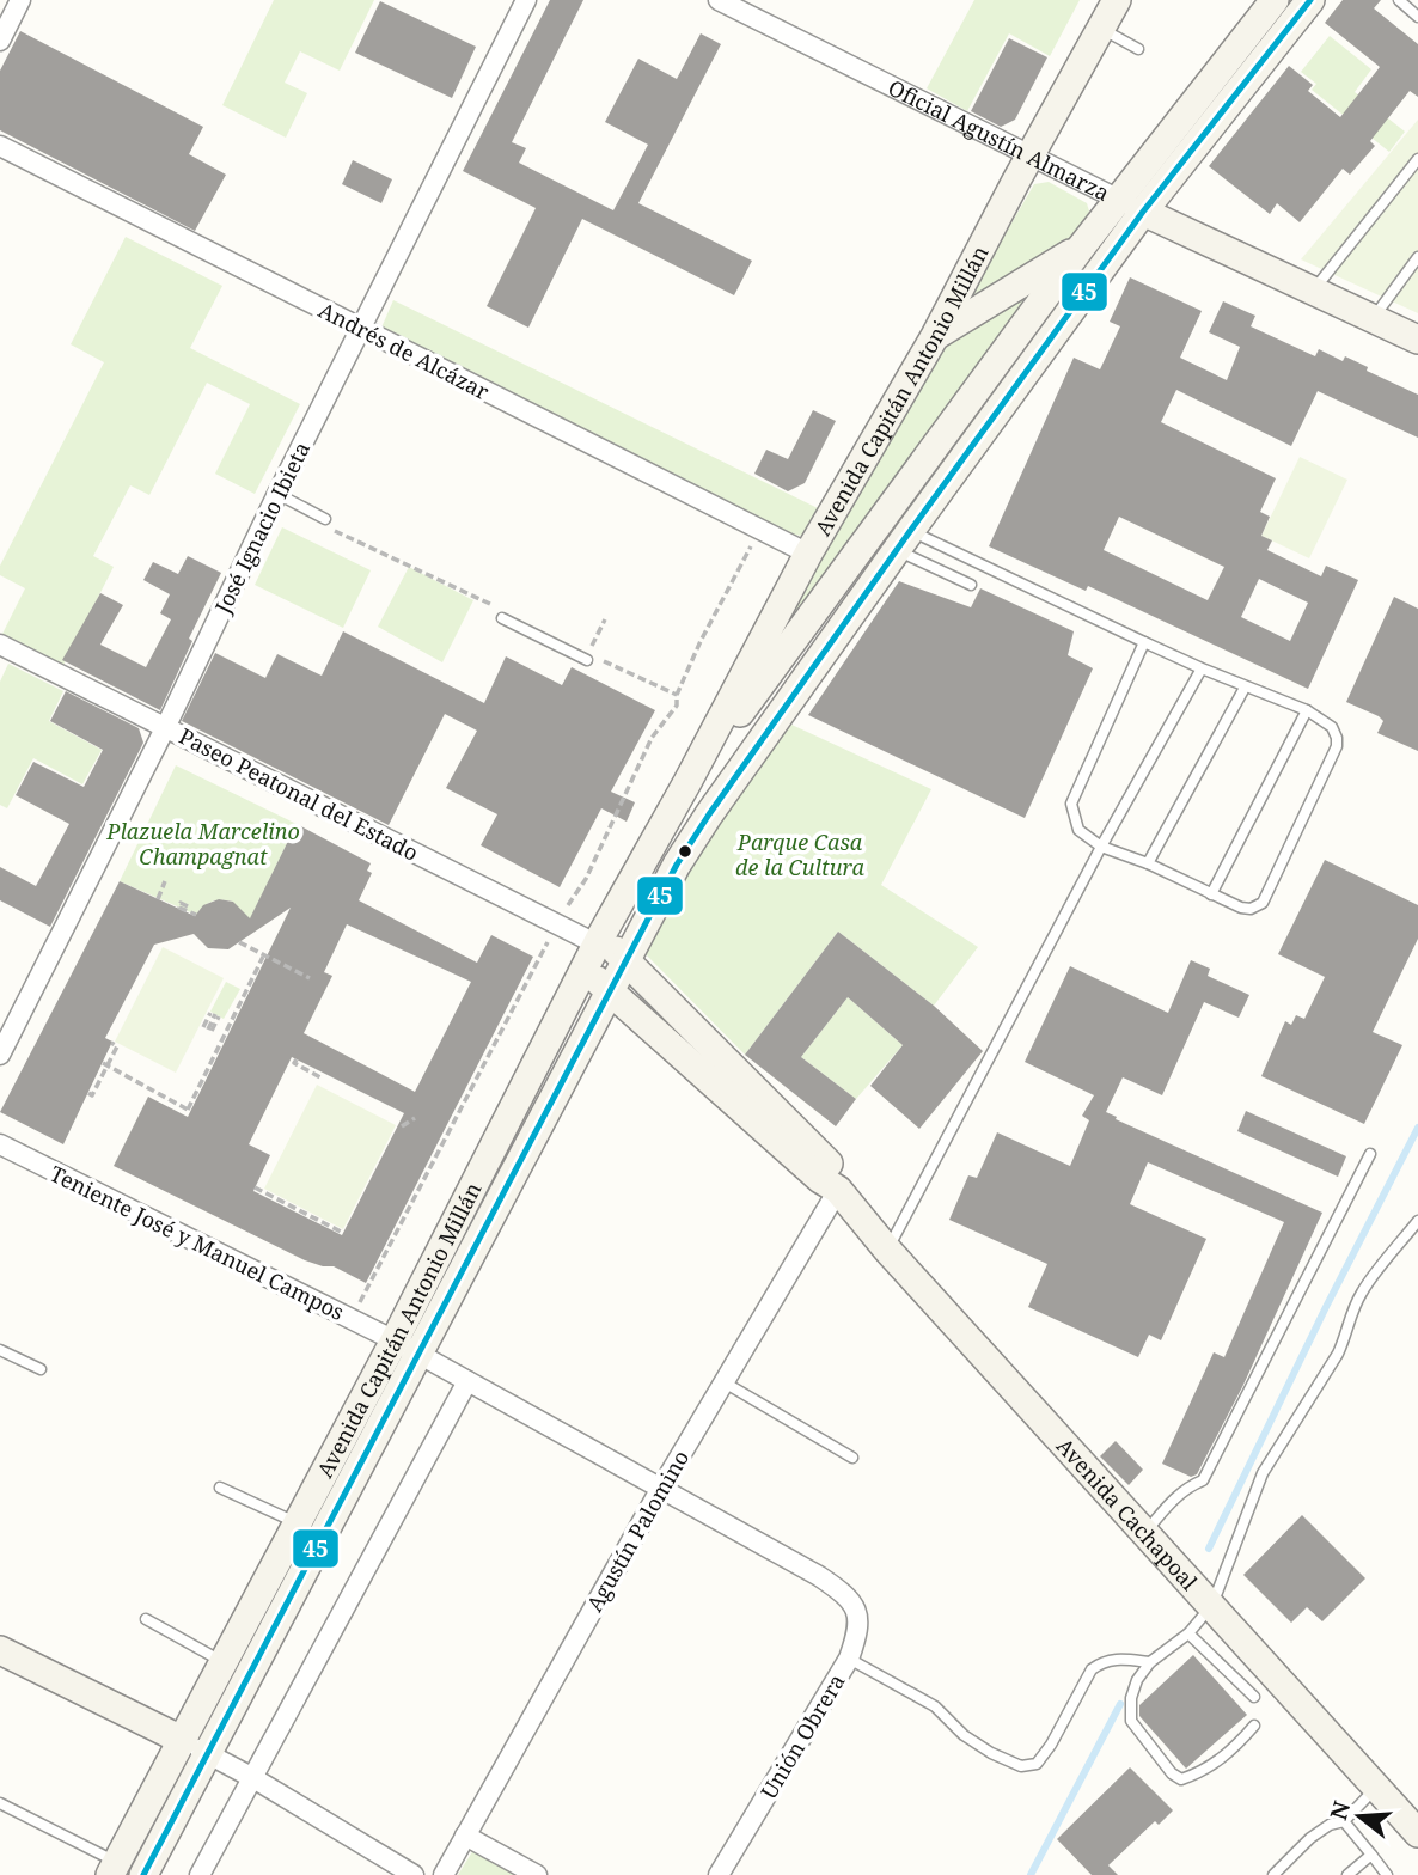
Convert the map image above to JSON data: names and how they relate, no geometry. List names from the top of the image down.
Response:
{
  "streets": {
    "main road": ["Oficial Agustín Almarza", "Avenida Capitán Antonio Millán", "Avenida Cachapoal"],
    "street": [
      "Andrés de Alcázar",
      "José Ignacio Ibieta",
      "Paseo Peatonal del Estado",
      "Teniente José y Manuel Campos",
      "Agustín Palomino",
      "Unión Obrera"
    ]
  },
  "crossings": [
    ["Oficial Agustín Almarza", "Avenida Capitán Antonio Millán"],
    ["Andrés de Alcázar", "Avenida Capitán Antonio Millán"],
    ["Andrés de Alcázar", "José Ignacio Ibieta"],
    ["Avenida Capitán Antonio Millán", "Paseo Peatonal del Estado"],
    ["Avenida Capitán Antonio Millán", "Teniente José y Manuel Campos"],
    ["Avenida Capitán Antonio Millán", "Avenida Cachapoal"],
    ["José Ignacio Ibieta", "Paseo Peatonal del Estado"],
    ["Paseo Peatonal del Estado", "Avenida Cachapoal"],
    ["Teniente José y Manuel Campos", "Agustín Palomino"],
    ["Teniente José y Manuel Campos", "Unión Obrera"],
    ["Avenida Cachapoal", "Agustín Palomino"]
  ],
  "parks": ["Plazuela Marcelino Champagnat", "Parque Casa de la Cultura"],
  "lines": ["transit line 45"],
  "north": "left"
}
